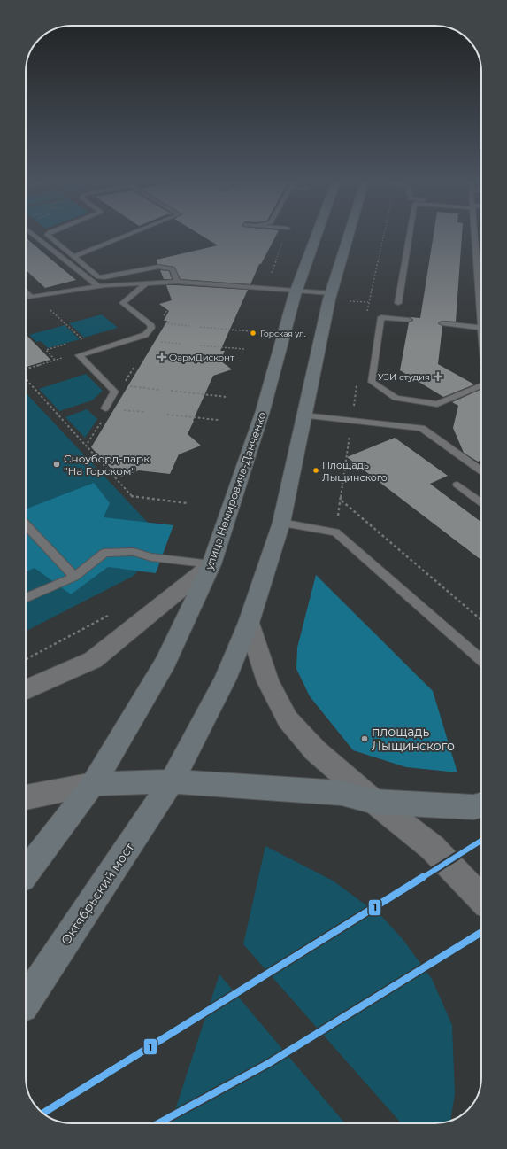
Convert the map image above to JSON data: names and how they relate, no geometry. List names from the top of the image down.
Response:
{
  "streets": {
    "main road": ["улица Немировича-Данченко", "Октябрьский мост"]
  },
  "places": {
    "other": [
      "Горская ул.",
      "Сноуборд-парк \"На Горском\"",
      "Площадь Лыщинского",
      "площадь Лыщинского"
    ],
    "health": ["ФармДисконт", "УЗИ студия"]
  },
  "lines": ["transit line 1"]
}
